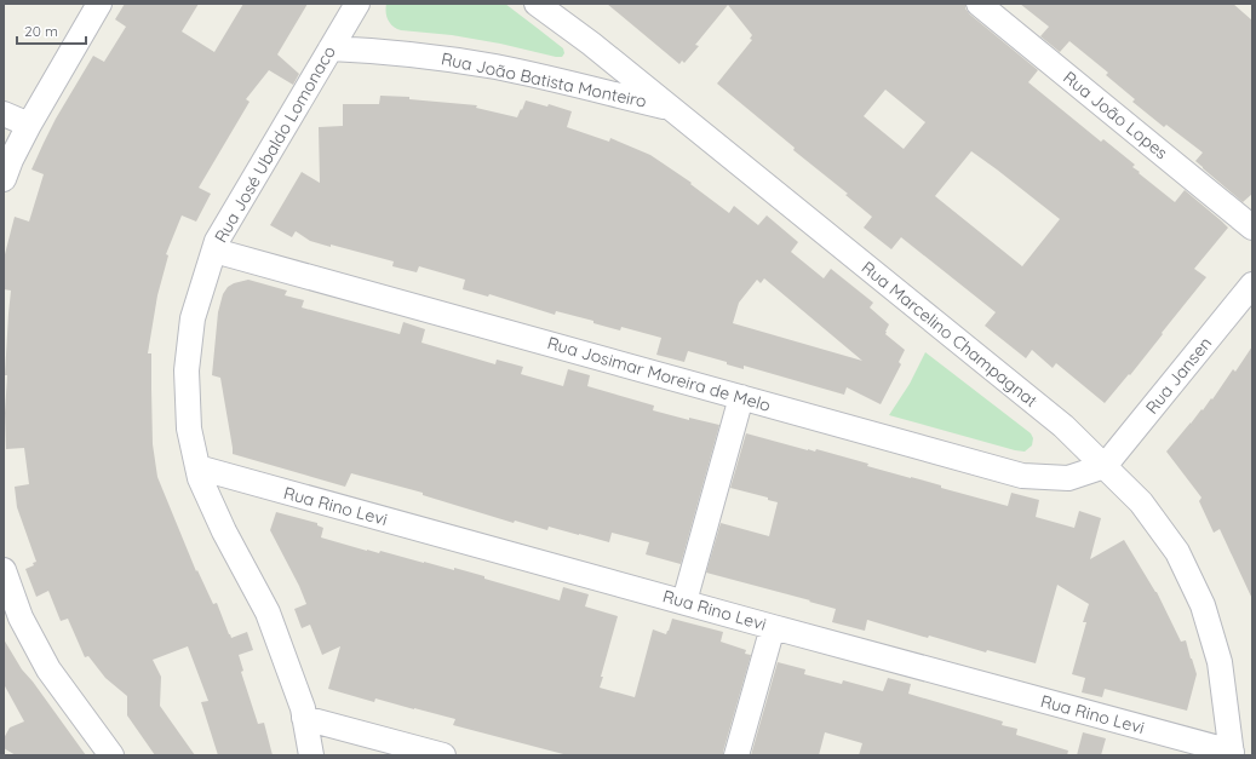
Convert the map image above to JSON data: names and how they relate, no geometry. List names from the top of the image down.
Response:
{
  "streets": {
    "street": [
      "Rua João Batista Monteiro",
      "Rua João Lopes",
      "Rua José Ubaldo Lomonaco",
      "Rua Marcelino Champagnat",
      "Rua Josimar Moreira de Melo",
      "Rua Jansen",
      "Rua Rino Levi"
    ]
  },
  "crossings": [
    ["Rua João Batista Monteiro", "Rua José Ubaldo Lomonaco"],
    ["Rua João Batista Monteiro", "Rua Marcelino Champagnat"],
    ["Rua José Ubaldo Lomonaco", "Rua Josimar Moreira de Melo"],
    ["Rua José Ubaldo Lomonaco", "Rua Rino Levi"],
    ["Rua Marcelino Champagnat", "Rua Josimar Moreira de Melo"],
    ["Rua Marcelino Champagnat", "Rua Jansen"],
    ["Rua Marcelino Champagnat", "Rua Rino Levi"],
    ["Rua Josimar Moreira de Melo", "Rua Jansen"]
  ],
  "scale_bar": "20 m"
}
